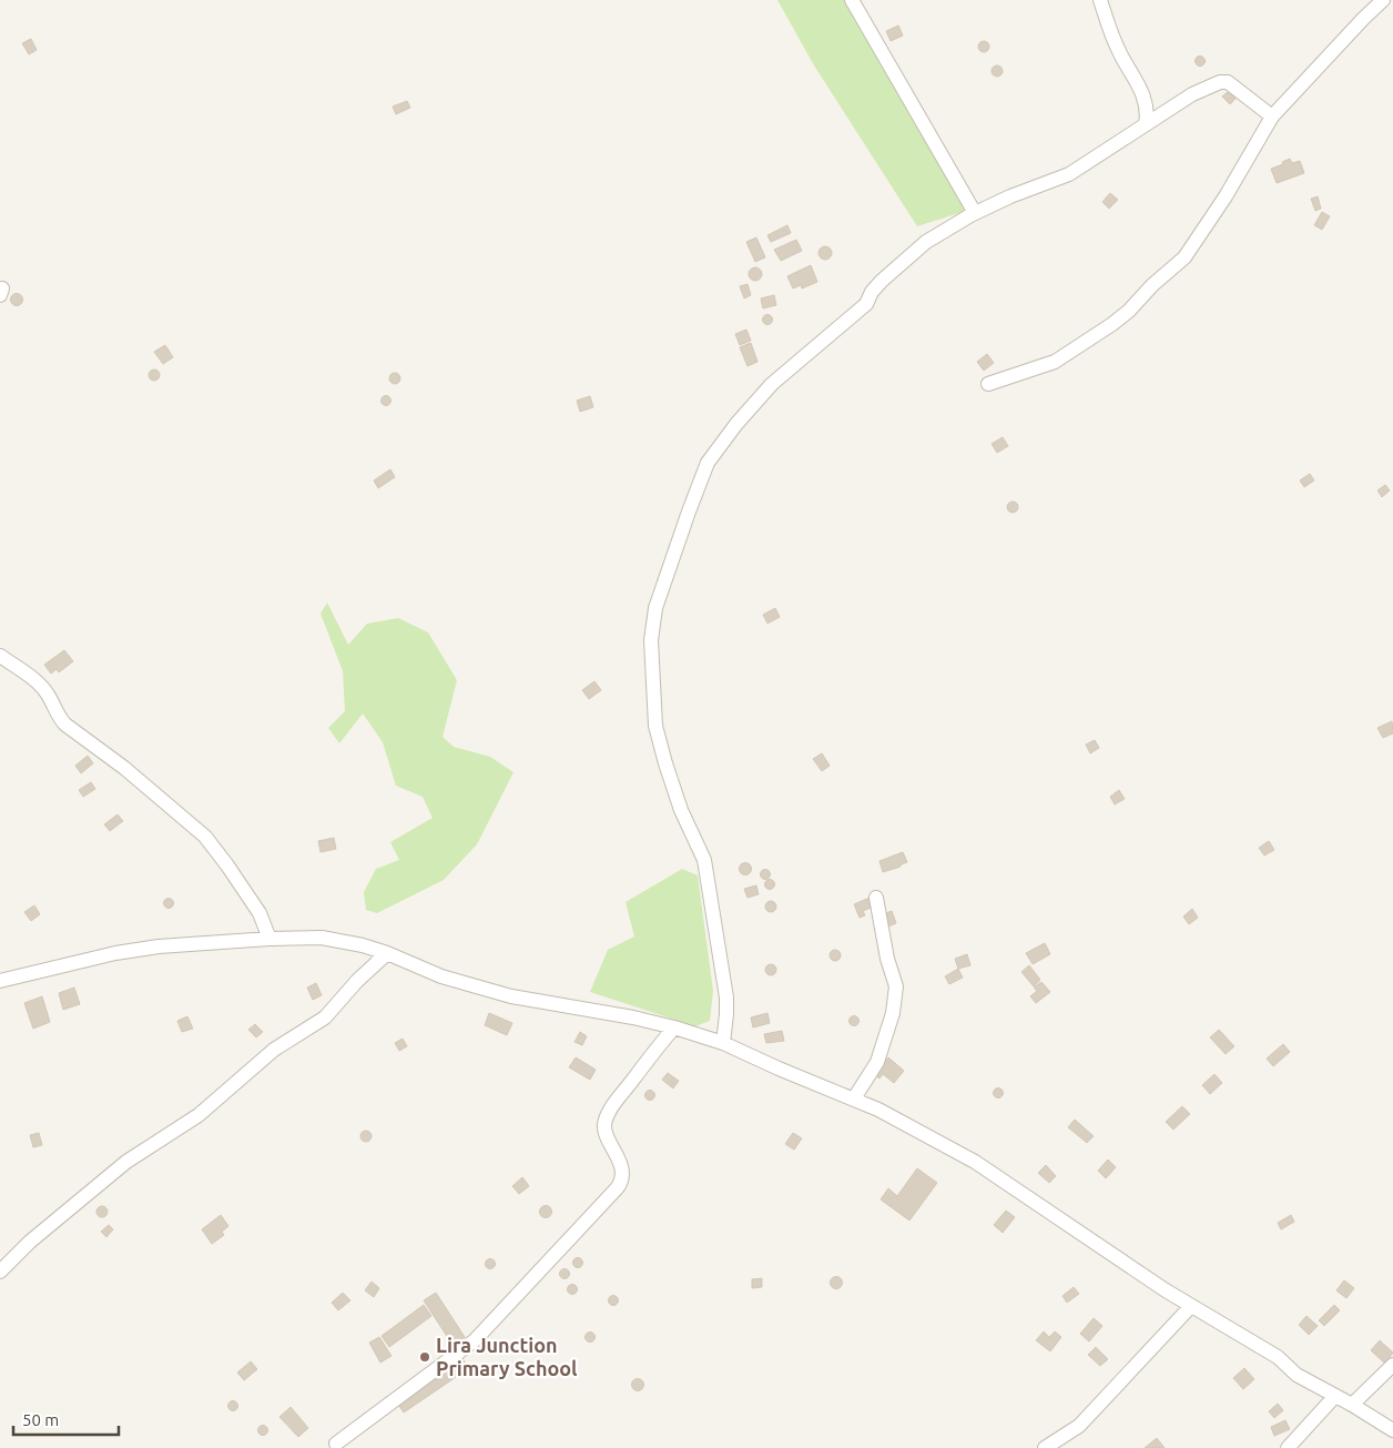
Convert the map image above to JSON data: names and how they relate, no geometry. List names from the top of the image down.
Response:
{
  "places": ["Lira Junction Primary School"],
  "scale_bar": "50 m"
}
